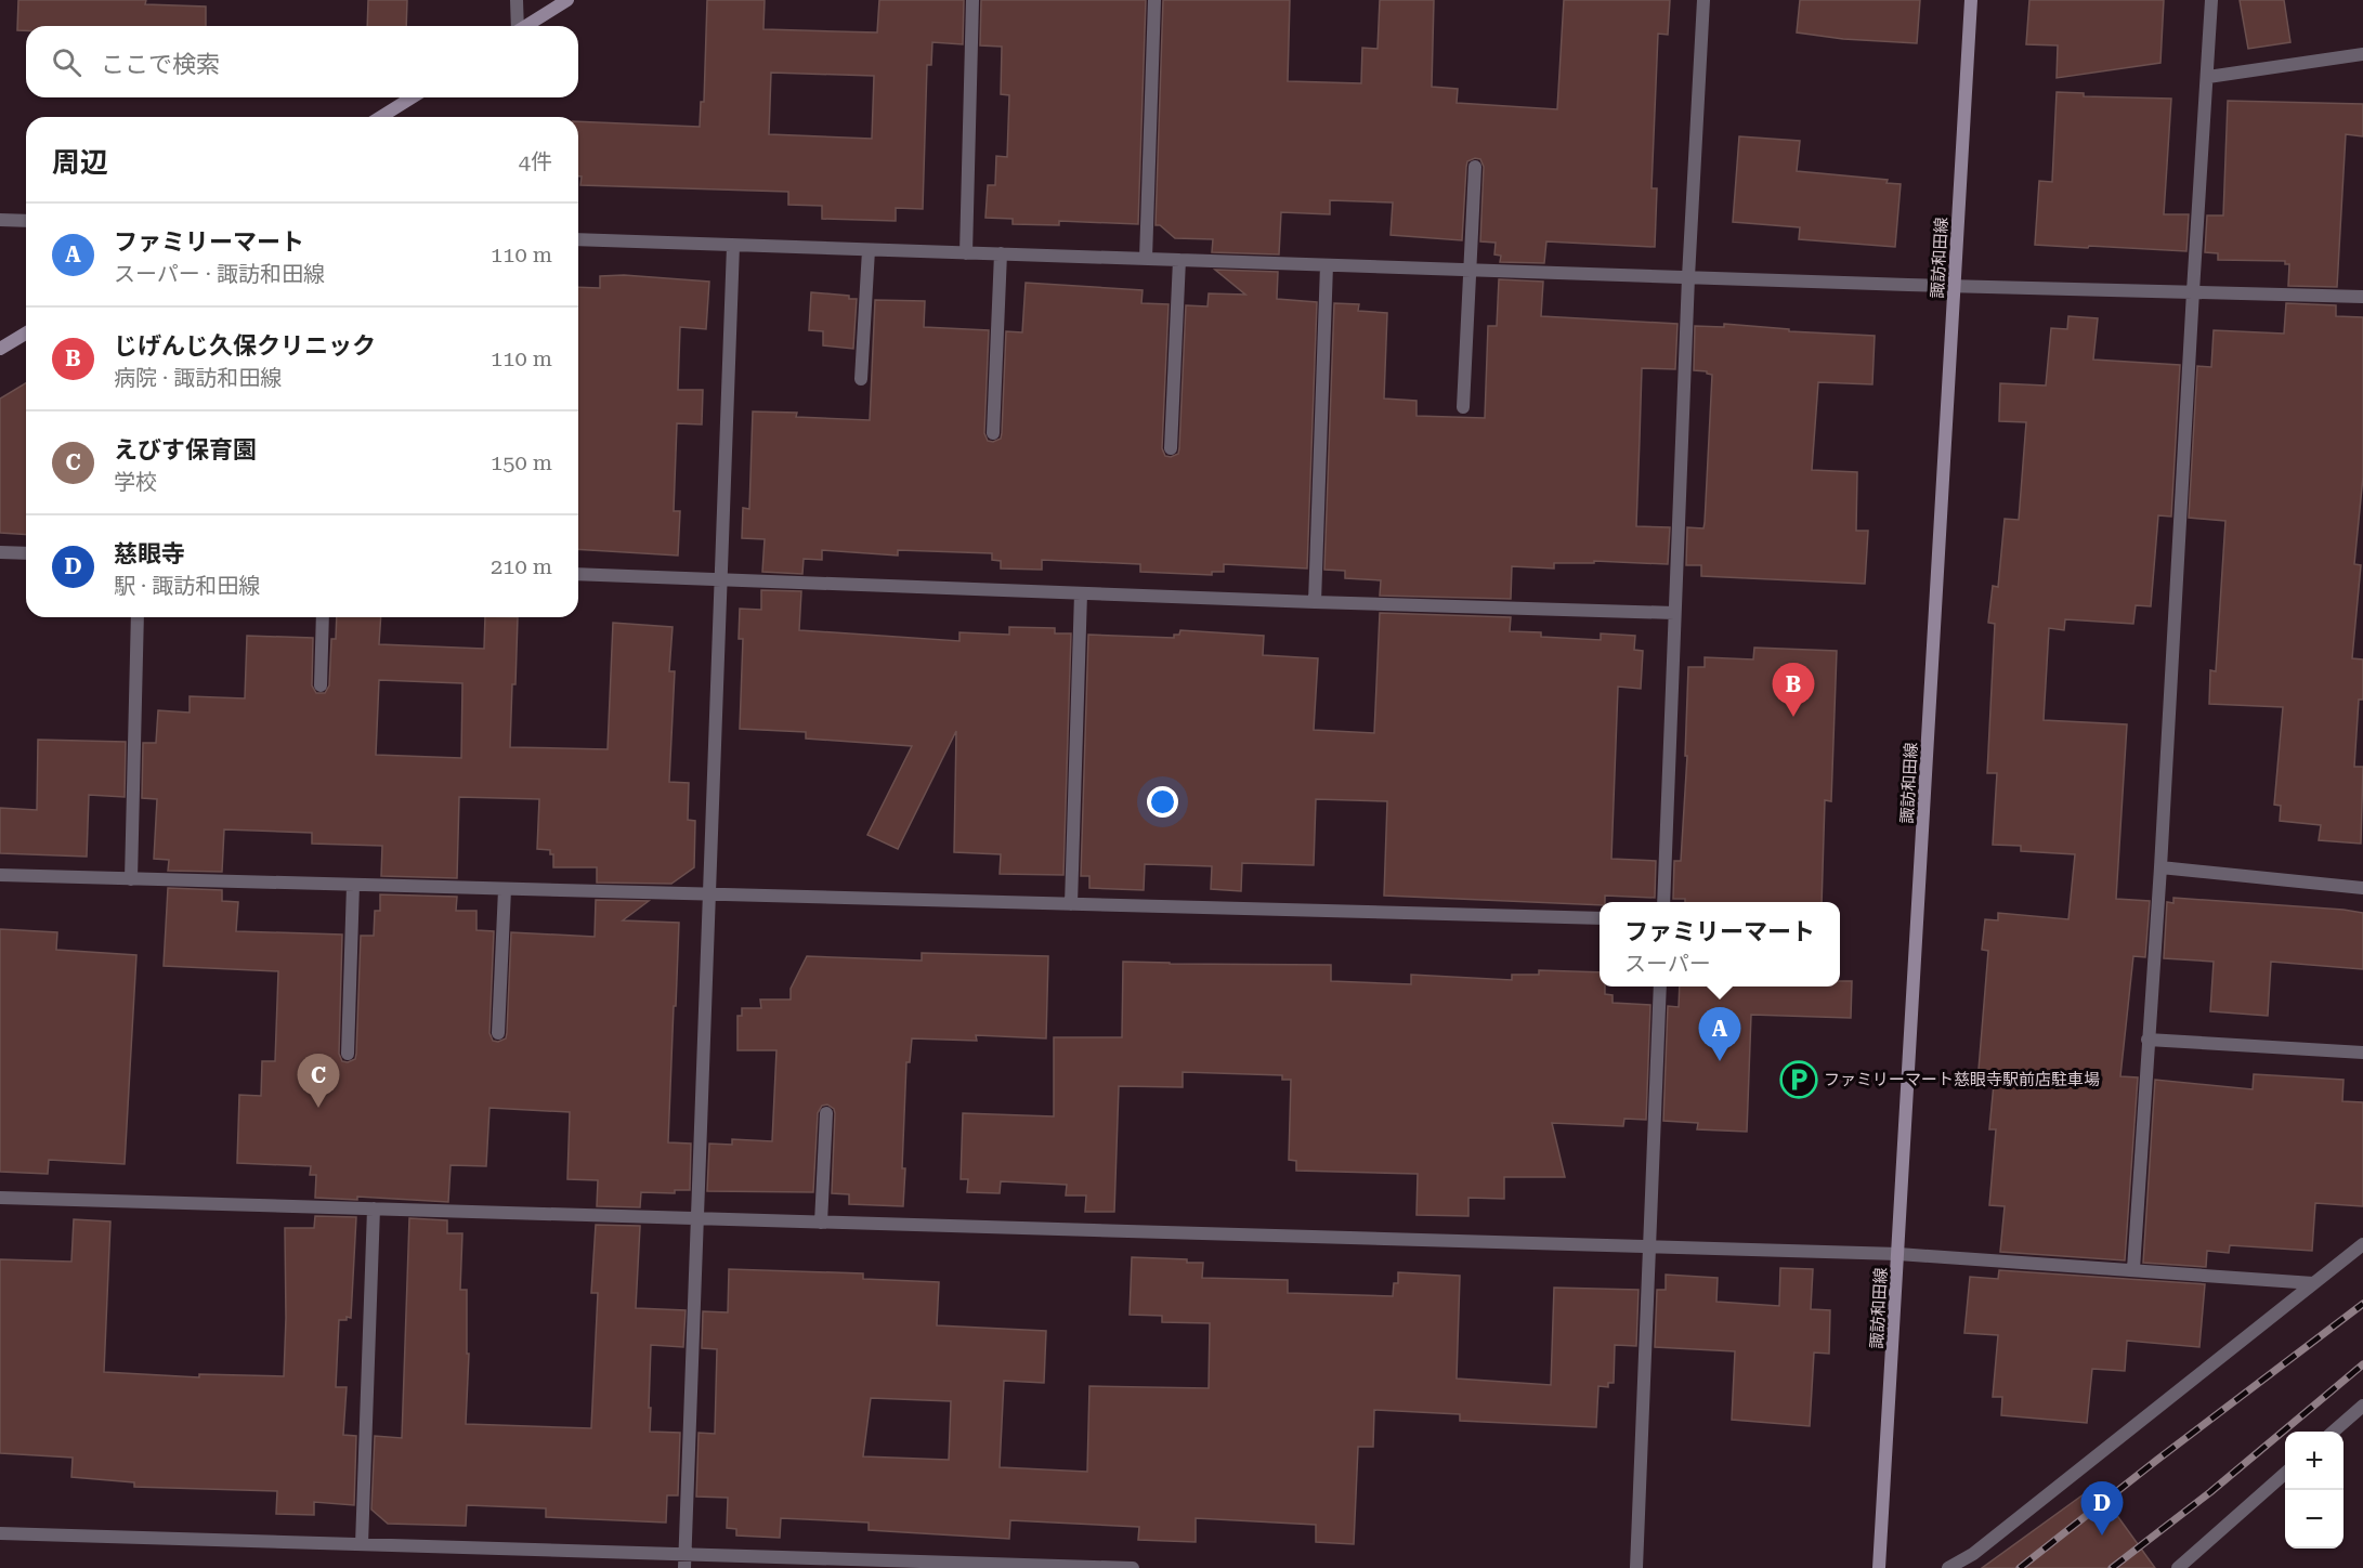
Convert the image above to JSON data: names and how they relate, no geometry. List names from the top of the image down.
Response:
{
  "streets": {
    "street": ["諏訪和田線"]
  },
  "places": {
    "parking": ["ファミリーマート慈眼寺駅前店駐車場"]
  },
  "page": {
    "search": "ここで検索",
    "heading": ["周辺", "4件"],
    "list": [
      {
        "mark": "A",
        "name": "ファミリーマート",
        "note": "スーパー · 諏訪和田線",
        "value": "110 m"
      },
      {
        "mark": "B",
        "name": "じげんじ久保クリニック",
        "note": "病院 · 諏訪和田線",
        "value": "110 m"
      },
      {
        "mark": "C",
        "name": "えびす保育園",
        "note": "学校",
        "value": "150 m"
      },
      {
        "mark": "D",
        "name": "慈眼寺",
        "note": "駅 · 諏訪和田線",
        "value": "210 m"
      }
    ],
    "pins": [
      "B",
      "A",
      "C",
      "D"
    ],
    "popup": ["ファミリーマート", "スーパー"],
    "map_buttons": ["+", "−"]
  }
}
